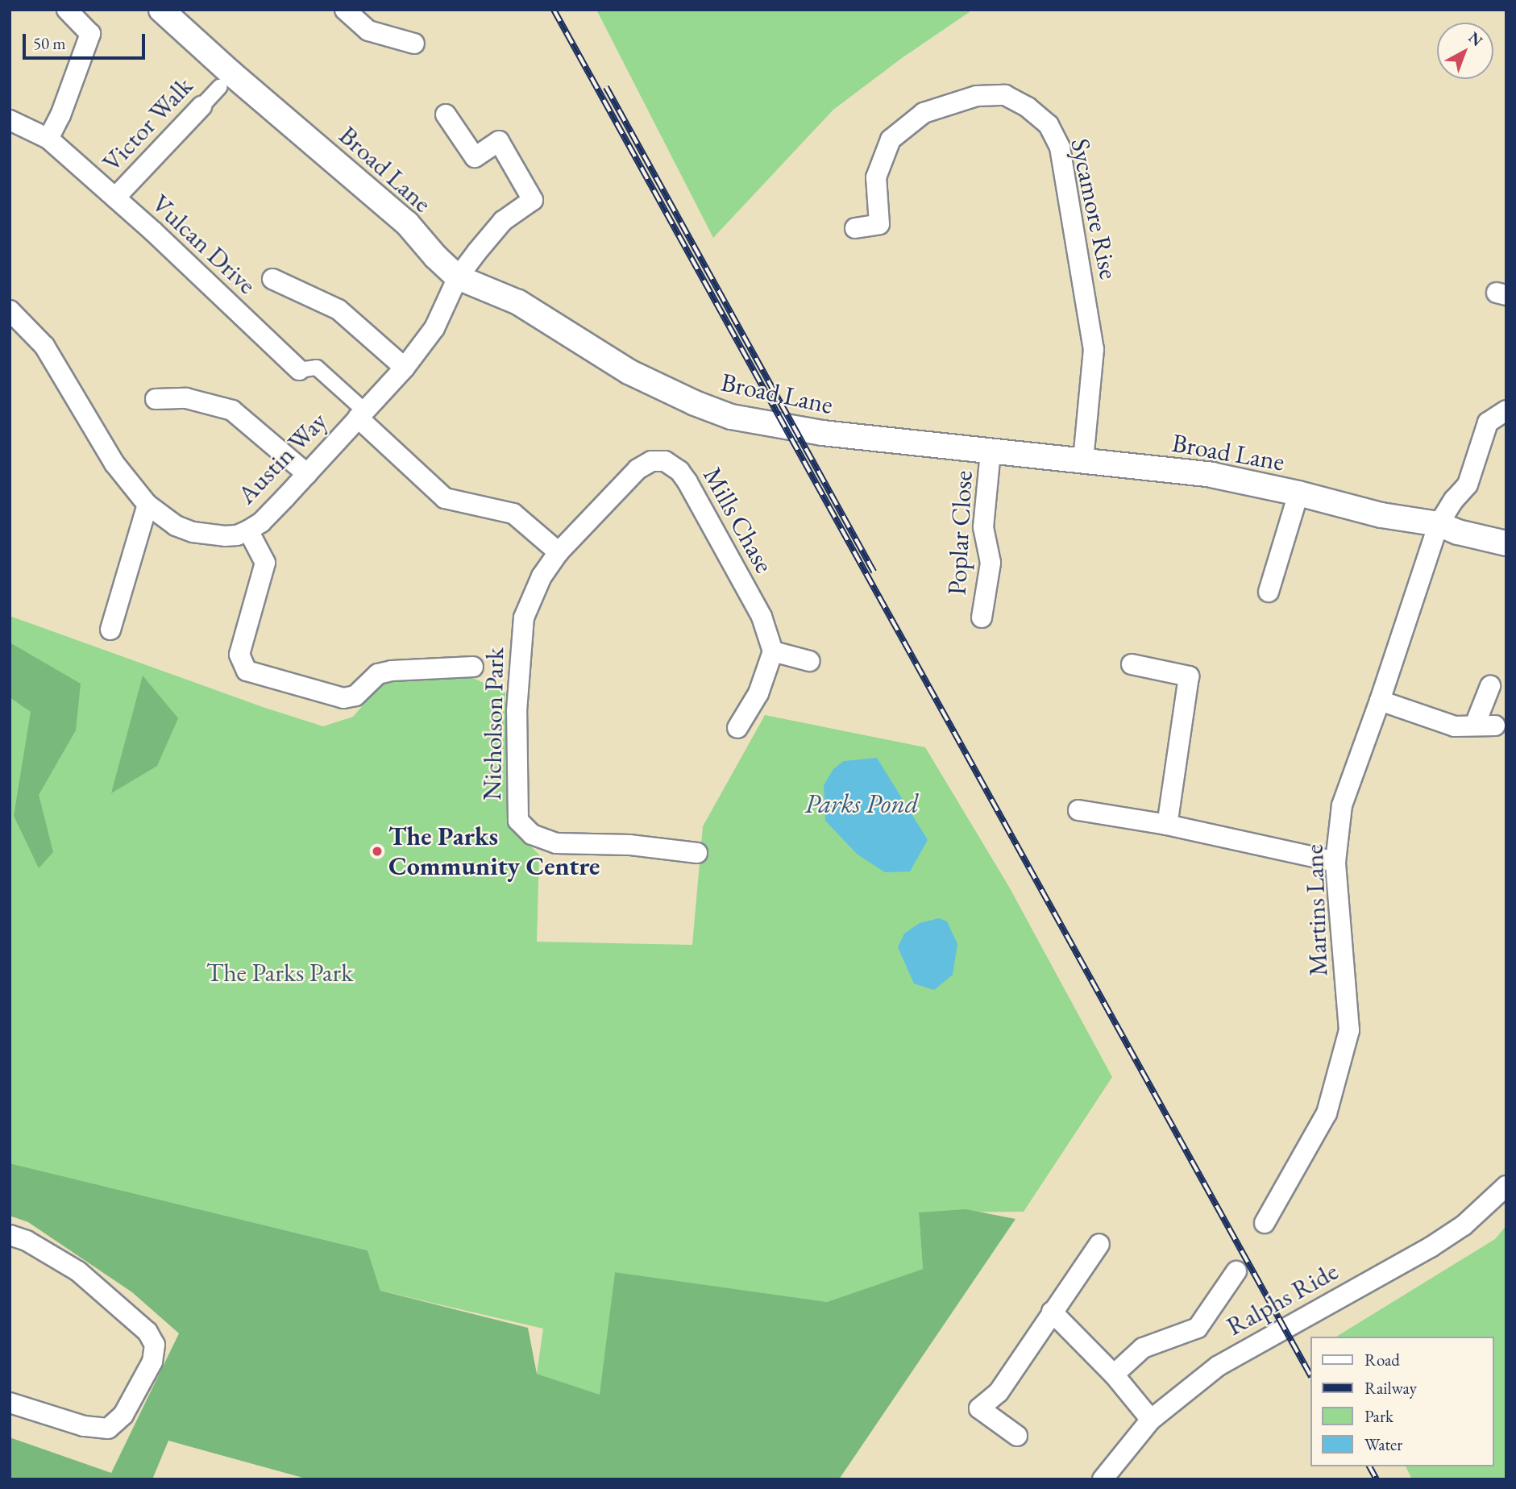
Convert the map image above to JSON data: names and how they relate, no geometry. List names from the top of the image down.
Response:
{
  "streets": {
    "street": [
      "Victor Walk",
      "Broad Lane",
      "Sycamore Rise",
      "Vulcan Drive",
      "Austin Way",
      "Mills Chase",
      "Poplar Close",
      "Nicholson Park",
      "Martins Lane",
      "Ralphs Ride"
    ]
  },
  "crossings": [
    ["Victor Walk", "Vulcan Drive"],
    ["Broad Lane", "Sycamore Rise"],
    ["Broad Lane", "Austin Way"],
    ["Broad Lane", "Poplar Close"],
    ["Broad Lane", "Martins Lane"],
    ["Vulcan Drive", "Austin Way"],
    ["Mills Chase", "Nicholson Park"]
  ],
  "water": ["Parks Pond"],
  "parks": ["The Parks Park"],
  "places": ["The Parks Community Centre"],
  "legend": [
    "Road",
    "Railway",
    "Park",
    "Water"
  ],
  "scale_bar": "50 m",
  "north": "top right"
}
